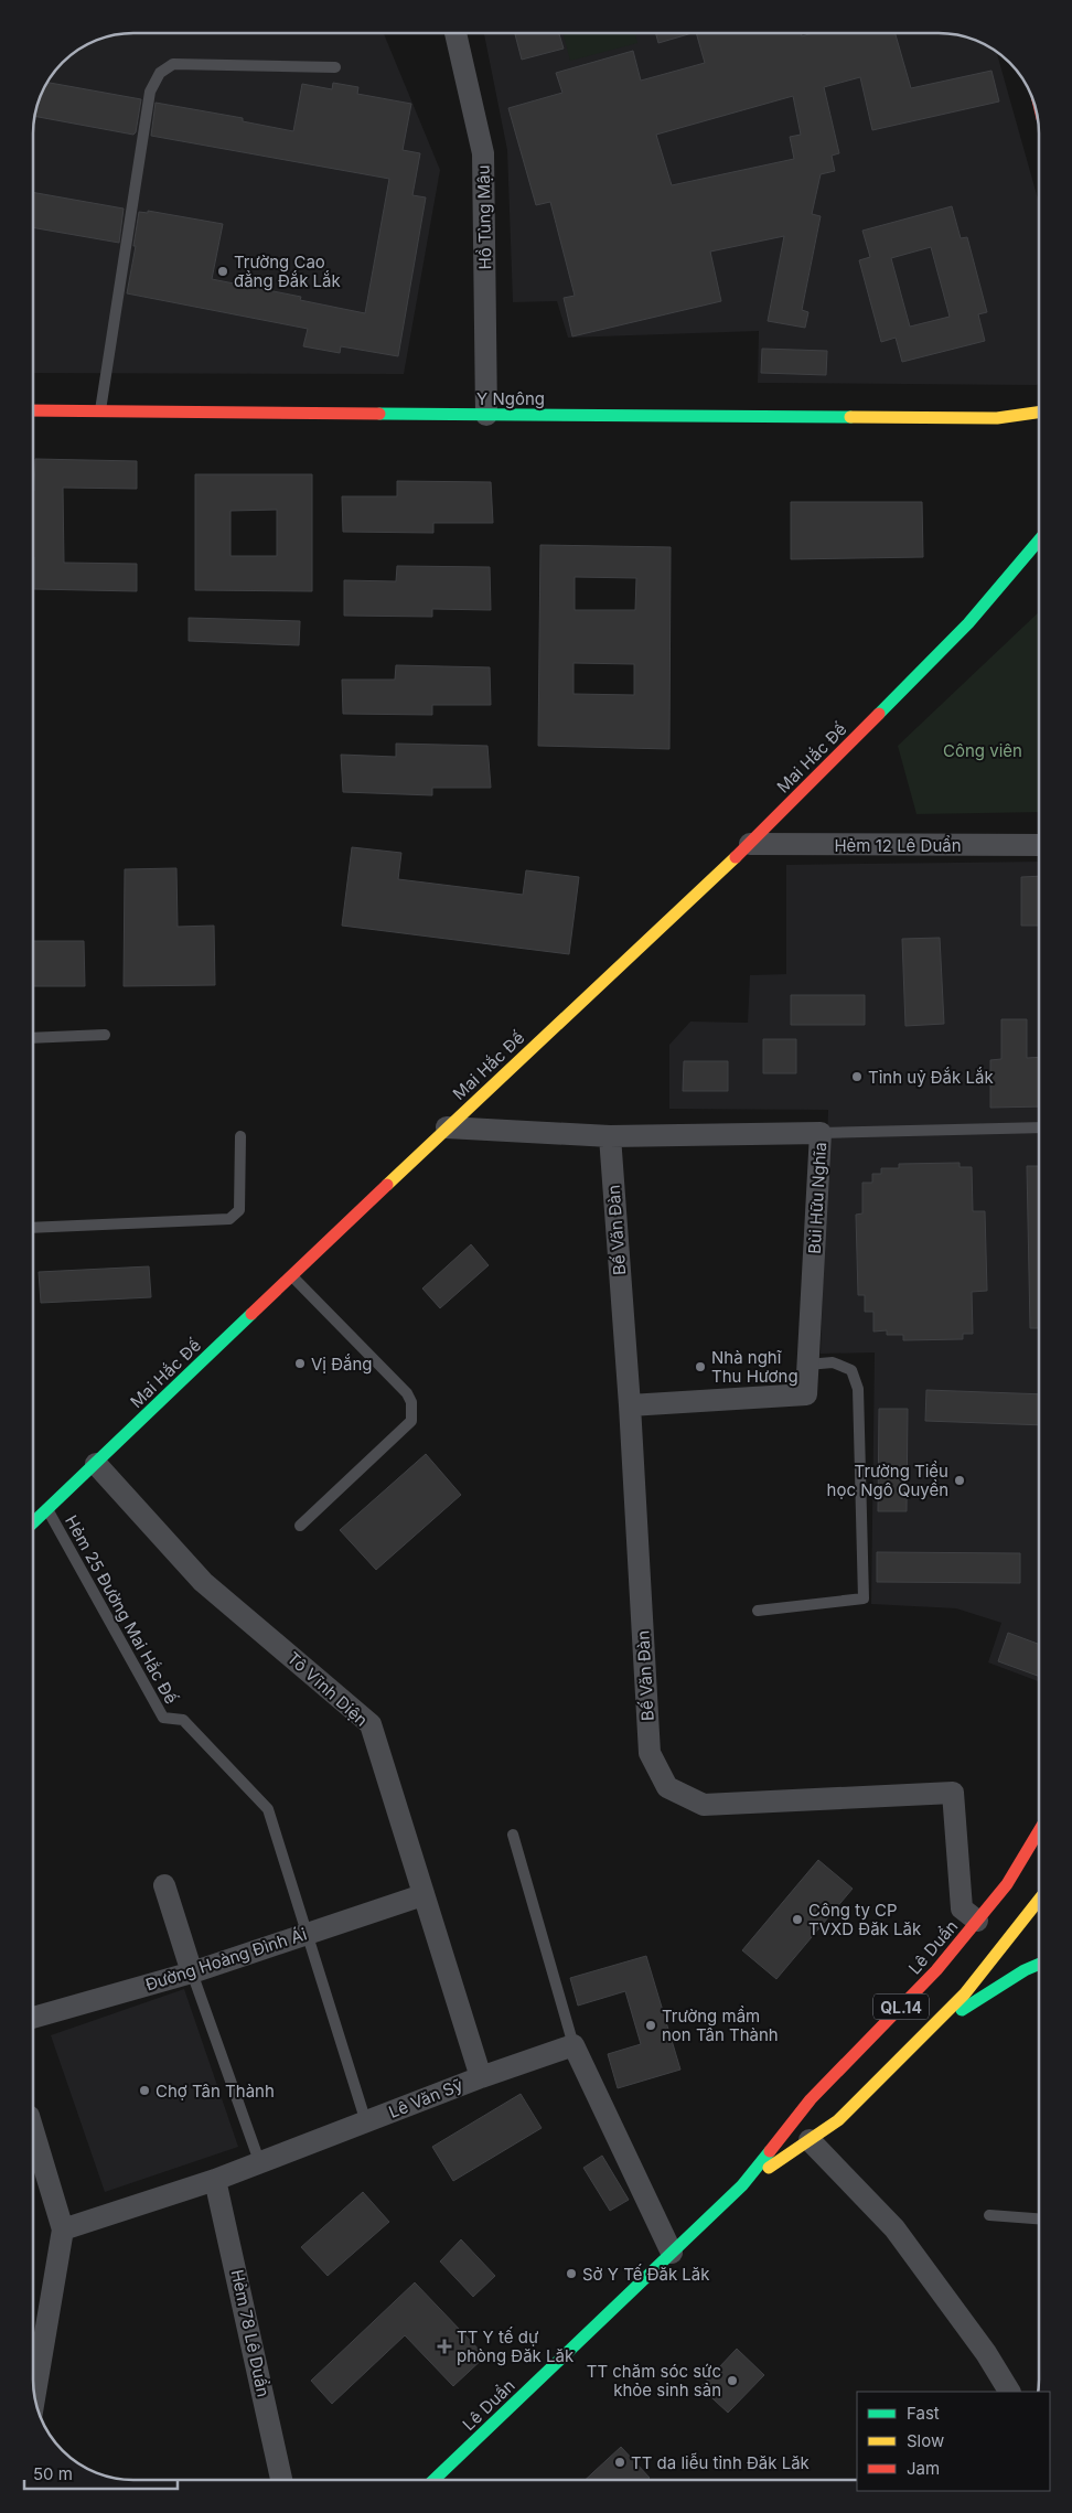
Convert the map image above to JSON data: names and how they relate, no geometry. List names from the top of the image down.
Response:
{
  "streets": {
    "street": [
      "Hồ Tùng Mậu",
      "Y Ngông",
      "Mai Hắc Đế",
      "Hẻm 12 Lê Duẩn",
      "Bùi Hữu Nghĩa",
      "Bế Văn Đàn",
      "Tô Vĩnh Diện",
      "Lê Duẩn",
      "Đường Hoàng Đình Ái",
      "QL.14",
      "Lê Văn Sỹ",
      "Hẻm 78 Lê Duẩn"
    ],
    "lane": ["Hẻm 25 Đường Mai Hắc Đế"]
  },
  "crossings": [
    ["Hồ Tùng Mậu", "Y Ngông"],
    ["Mai Hắc Đế", "Hẻm 12 Lê Duẩn"],
    ["Mai Hắc Đế", "Bùi Hữu Nghĩa"],
    ["Mai Hắc Đế", "Hẻm 25 Đường Mai Hắc Đế"],
    ["Mai Hắc Đế", "Tô Vĩnh Diện"],
    ["Bùi Hữu Nghĩa", "Bế Văn Đàn"],
    ["Bế Văn Đàn", "Lê Duẩn"],
    ["Hẻm 25 Đường Mai Hắc Đế", "Đường Hoàng Đình Ái"],
    ["Hẻm 25 Đường Mai Hắc Đế", "Lê Văn Sỹ"],
    ["Tô Vĩnh Diện", "Đường Hoàng Đình Ái"],
    ["Tô Vĩnh Diện", "Lê Văn Sỹ"],
    ["Lê Văn Sỹ", "Hẻm 78 Lê Duẩn"]
  ],
  "parks": ["Công viên"],
  "places": {
    "other": [
      "Trường Cao đẳng Đắk Lắk",
      "Tỉnh uỷ Đắk Lắk",
      "Vị Đắng",
      "Nhà nghĩ Thu Hương",
      "Trường Tiểu học Ngô Quyền",
      "Công ty CP TVXD Đăk Lăk",
      "Trường mầm non Tân Thành",
      "Chợ Tân Thành",
      "Sở Y Tế Đăk Lăk",
      "TT chăm sóc sức khỏe sinh sản",
      "TT da liễu tỉnh Đăk Lăk"
    ],
    "health": ["TT Y tế dự phòng Đăk Lăk"]
  },
  "legend": ["Fast", "Slow", "Jam"],
  "scale_bar": "50 m"
}
